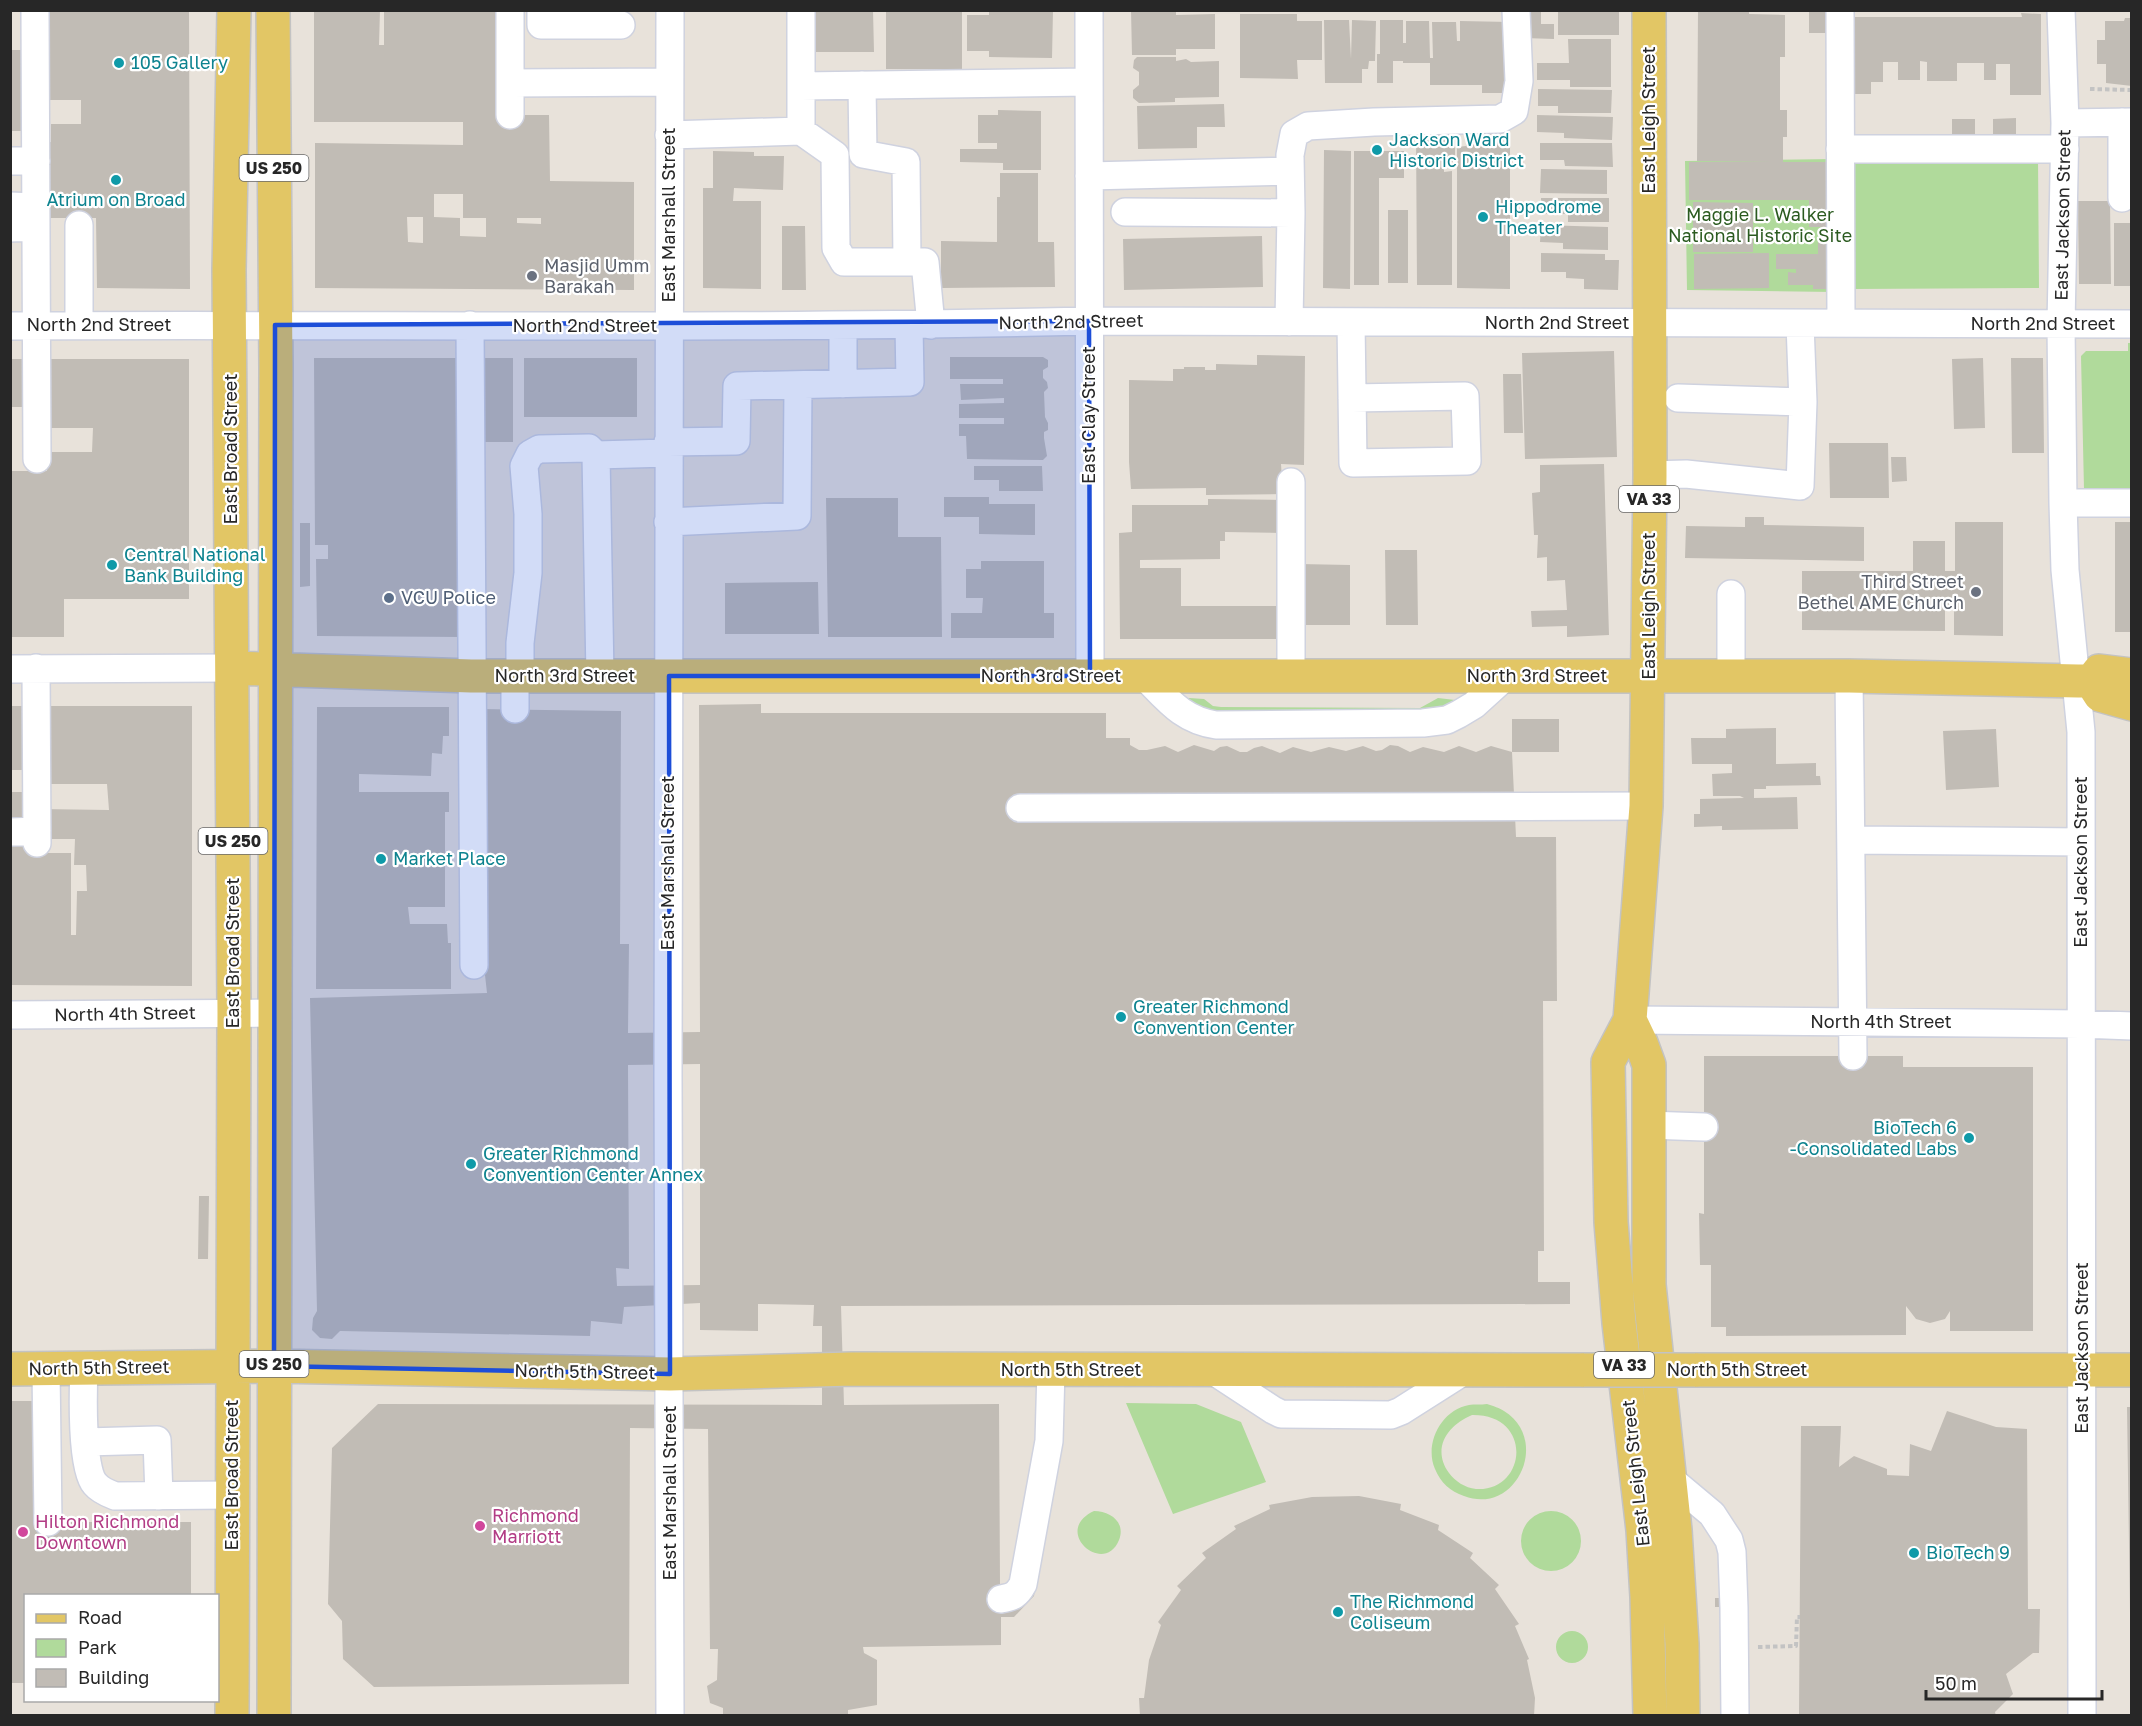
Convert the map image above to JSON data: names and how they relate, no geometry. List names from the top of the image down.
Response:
{
  "streets": {
    "main road": [
      "East Leigh Street",
      "US 250",
      "East Broad Street",
      "VA 33",
      "North 3rd Street",
      "North 5th Street"
    ],
    "street": [
      "East Marshall Street",
      "East Jackson Street",
      "North 2nd Street",
      "East Clay Street",
      "North 4th Street"
    ]
  },
  "crossings": [
    ["East Leigh Street", "North 2nd Street"],
    ["East Leigh Street", "North 3rd Street"],
    ["East Leigh Street", "North 4th Street"],
    ["US 250", "North 2nd Street"],
    ["US 250", "North 3rd Street"],
    ["US 250", "North 4th Street"],
    ["US 250", "North 5th Street"],
    ["East Marshall Street", "North 2nd Street"],
    ["East Marshall Street", "North 3rd Street"],
    ["East Marshall Street", "North 5th Street"],
    ["East Jackson Street", "North 2nd Street"],
    ["East Jackson Street", "North 3rd Street"],
    ["East Jackson Street", "North 4th Street"],
    ["East Jackson Street", "North 5th Street"],
    ["North 2nd Street", "East Clay Street"],
    ["North 2nd Street", "East Broad Street"],
    ["East Clay Street", "North 3rd Street"],
    ["East Broad Street", "North 3rd Street"],
    ["East Broad Street", "North 4th Street"],
    ["East Broad Street", "North 5th Street"]
  ],
  "parks": ["Maggie L. Walker National Historic Site"],
  "places": [
    "105 Gallery",
    "Jackson Ward Historic District",
    "Atrium on Broad",
    "Hippodrome Theater",
    "Masjid Umm Barakah",
    "Central National Bank Building",
    "Third Street Bethel AME Church",
    "VCU Police",
    "Market Place",
    "Greater Richmond Convention Center",
    "BioTech 6 -Consolidated Labs",
    "Greater Richmond Convention Center Annex",
    "Richmond Marriott",
    "Hilton Richmond Downtown",
    "BioTech 9",
    "The Richmond Coliseum"
  ],
  "legend": ["Road", "Park", "Building"],
  "scale_bar": "50 m"
}
